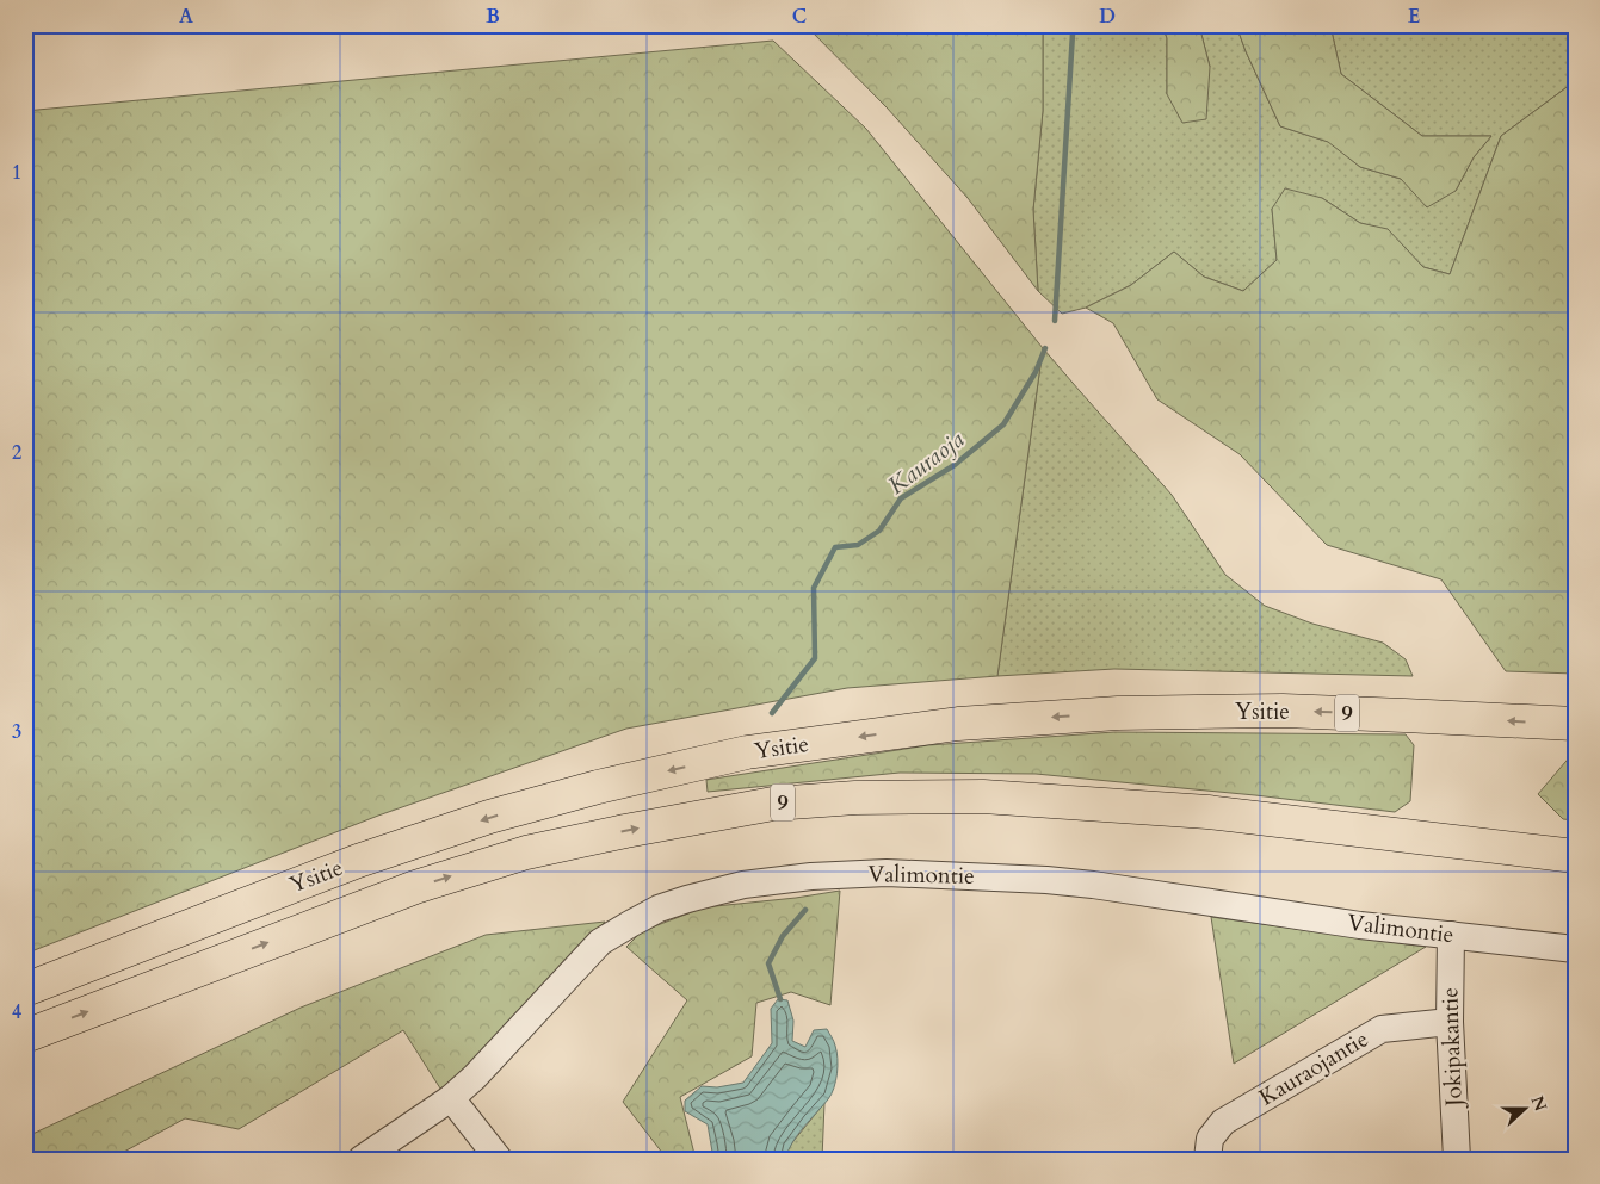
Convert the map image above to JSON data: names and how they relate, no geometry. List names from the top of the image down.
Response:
{
  "streets": {
    "highway": ["Ysitie", "9"],
    "street": ["Valimontie", "Jokipakantie", "Kauraojantie"]
  },
  "crossings": [
    ["Valimontie", "Jokipakantie"],
    ["Jokipakantie", "Kauraojantie"]
  ],
  "water": ["Kauraoja"],
  "north": "right",
  "grid": {
    "columns": [
      "A",
      "B",
      "C",
      "D",
      "E"
    ],
    "rows": [
      "1",
      "2",
      "3",
      "4"
    ]
  }
}
